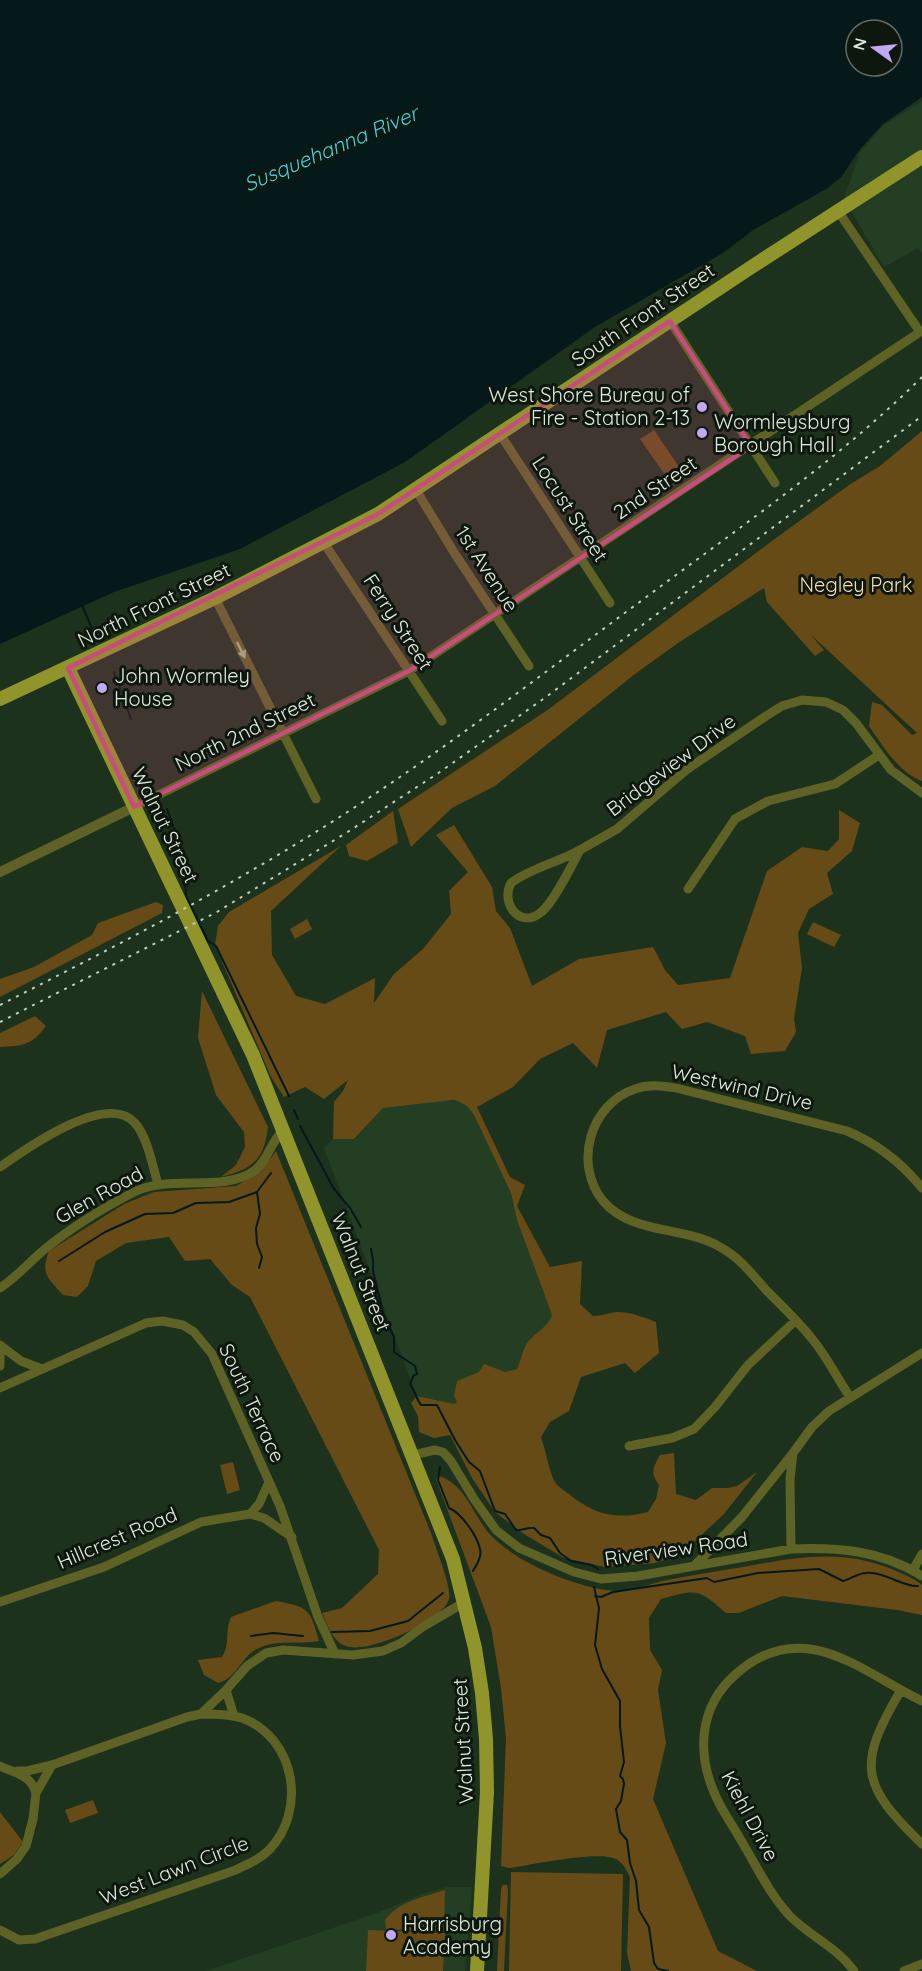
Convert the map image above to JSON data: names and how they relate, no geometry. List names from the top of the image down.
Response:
{
  "streets": {
    "main road": ["South Front Street", "North Front Street", "Walnut Street"],
    "street": [
      "2nd Street",
      "Locust Street",
      "1st Avenue",
      "Ferry Street",
      "North 2nd Street",
      "Bridgeview Drive",
      "Westwind Drive",
      "Glen Road",
      "South Terrace",
      "Hillcrest Road",
      "Riverview Road",
      "Kiehl Drive",
      "West Lawn Circle"
    ]
  },
  "crossings": [
    ["South Front Street", "2nd Street"],
    ["South Front Street", "Locust Street"],
    ["South Front Street", "1st Avenue"],
    ["South Front Street", "North Front Street"],
    ["South Front Street", "Ferry Street"],
    ["2nd Street", "Locust Street"],
    ["2nd Street", "1st Avenue"],
    ["2nd Street", "Ferry Street"],
    ["2nd Street", "North 2nd Street"],
    ["North Front Street", "Ferry Street"],
    ["North Front Street", "Walnut Street"],
    ["Ferry Street", "North 2nd Street"],
    ["North 2nd Street", "Walnut Street"],
    ["Walnut Street", "Glen Road"],
    ["Walnut Street", "Riverview Road"]
  ],
  "water": ["Susquehanna River"],
  "parks": ["Negley Park"],
  "places": [
    "West Shore Bureau of Fire - Station 2-13",
    "Wormleysburg Borough Hall",
    "John Wormley House",
    "Harrisburg Academy"
  ],
  "north": "left"
}
